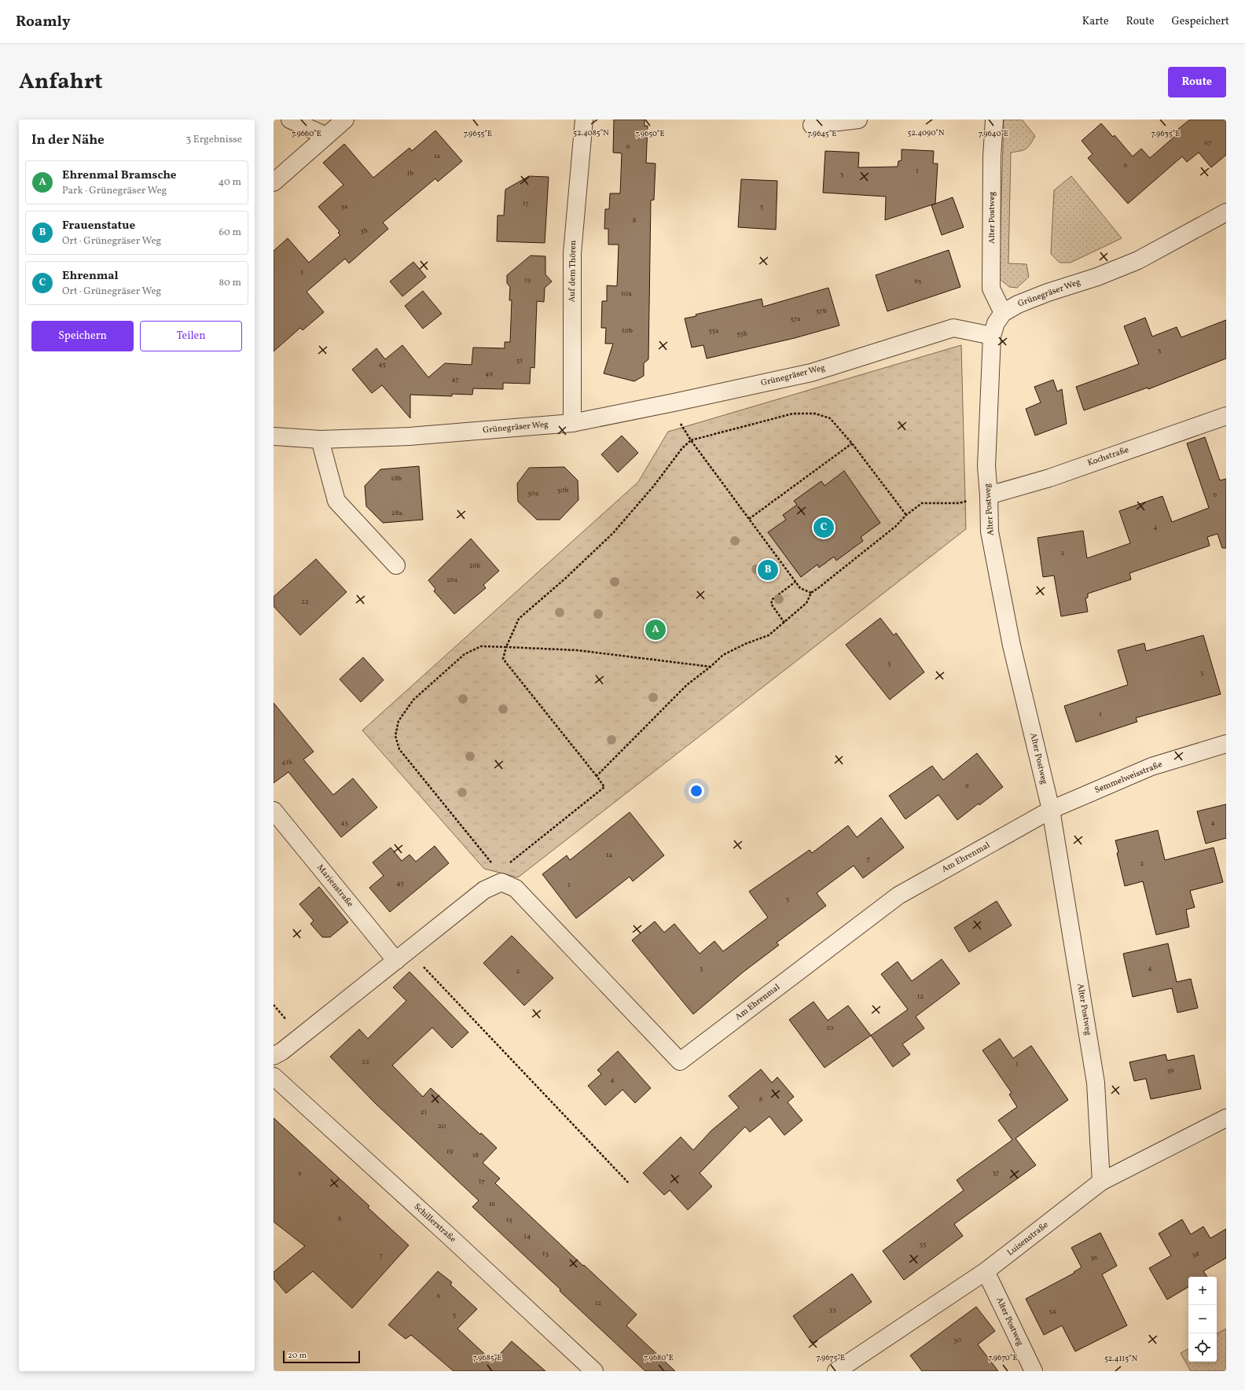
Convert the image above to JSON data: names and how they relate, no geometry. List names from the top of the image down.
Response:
{
  "streets": {
    "street": [
      "Alter Postweg",
      "Auf dem Thören",
      "Grünegräser Weg",
      "Kochstraße",
      "Semmelweisstraße",
      "Am Ehrenmal",
      "Marienstraße",
      "Schillerstraße",
      "Luisenstraße"
    ]
  },
  "crossings": [
    ["Alter Postweg", "Grünegräser Weg"],
    ["Alter Postweg", "Kochstraße"],
    ["Alter Postweg", "Semmelweisstraße"],
    ["Alter Postweg", "Am Ehrenmal"],
    ["Alter Postweg", "Luisenstraße"],
    ["Auf dem Thören", "Grünegräser Weg"],
    ["Semmelweisstraße", "Am Ehrenmal"]
  ],
  "house_numbers": [
    "67",
    "6",
    "1a",
    "6",
    "1",
    "1b",
    "3",
    "17",
    "3a",
    "5",
    "8",
    "3b",
    "5",
    "19",
    "65",
    "10a",
    "57b",
    "57a",
    "10b",
    "55a",
    "55b",
    "3",
    "51",
    "45",
    "49",
    "47",
    "28b",
    "30b",
    "30a",
    "6",
    "28a",
    "4",
    "2",
    "26b",
    "26a",
    "22",
    "3",
    "3",
    "1",
    "41b",
    "9",
    "43",
    "4",
    "1a",
    "7",
    "2",
    "45",
    "1",
    "5",
    "3",
    "4",
    "2",
    "12",
    "10",
    "22",
    "1",
    "39",
    "4",
    "8",
    "21",
    "20",
    "19",
    "18",
    "37",
    "9",
    "17",
    "16",
    "8",
    "15",
    "14",
    "35",
    "13",
    "38",
    "7",
    "36",
    "6",
    "12",
    "33",
    "34",
    "5",
    "30"
  ],
  "scale_bar": "20 m",
  "page": {
    "header": "Roamly",
    "nav": ["Karte", "Route", "Gespeichert"],
    "title": "Anfahrt",
    "buttons": [
      "Route",
      ["Speichern", "Teilen"]
    ],
    "heading": ["In der Nähe", "3 Ergebnisse"],
    "list": [
      {
        "mark": "A",
        "name": "Ehrenmal Bramsche",
        "note": "Park · Grünegräser Weg",
        "value": "40 m"
      },
      {
        "mark": "B",
        "name": "Frauenstatue",
        "note": "Ort · Grünegräser Weg",
        "value": "60 m"
      },
      {
        "mark": "C",
        "name": "Ehrenmal",
        "note": "Ort · Grünegräser Weg",
        "value": "80 m"
      }
    ],
    "pins": ["C", "B", "A"],
    "map_buttons": ["+", "−"],
    "scale": "20 m"
  },
  "coordinates": [
    "52.4085°N",
    "52.4090°N",
    "7.9660°E",
    "7.9655°E",
    "7.9650°E",
    "7.9645°E",
    "7.9640°E",
    "7.9635°E",
    "7.9685°E",
    "7.9680°E",
    "7.9675°E",
    "7.9670°E",
    "52.4115°N"
  ]
}
